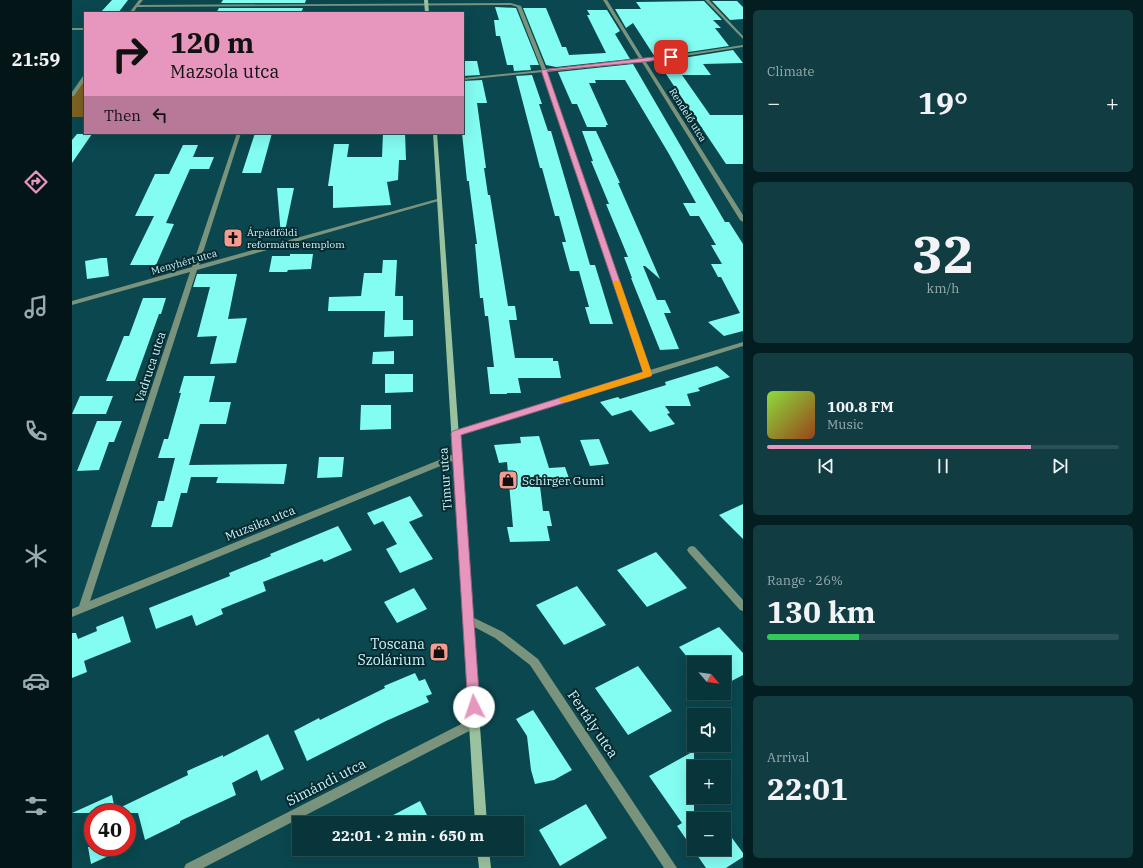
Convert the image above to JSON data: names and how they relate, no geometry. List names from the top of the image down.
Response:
{
  "streets": {
    "street": [
      "Rendelő utca",
      "Menyhért utca",
      "Vadruca utca",
      "Timur utca",
      "Muzsika utca",
      "Fertály utca",
      "Simándi utca"
    ]
  },
  "crossings": [
    ["Menyhért utca", "Vadruca utca"],
    ["Menyhért utca", "Timur utca"],
    ["Vadruca utca", "Muzsika utca"],
    ["Timur utca", "Muzsika utca"],
    ["Timur utca", "Fertály utca"],
    ["Timur utca", "Simándi utca"]
  ],
  "places": {
    "church": ["Árpádföldi református templom"],
    "shop": ["Schirger Gumi", "Toscana Szolárium"]
  },
  "north": "bottom right",
  "page": {
    "tabs": "21:59",
    "tile": [
      "Climate",
      ["32", "km/h"],
      ["Range · 26%", "130 km"],
      ["Arrival", "22:01"]
    ],
    "turn": ["120 m", "Mazsola utca"],
    "heat": ["−", "19°", "+"],
    "then": "Then",
    "song": ["100.8 FM", "Music"],
    "map_buttons": ["+", "−"],
    "limit": "40",
    "trip": "22:01 · 2 min · 650 m"
  }
}
